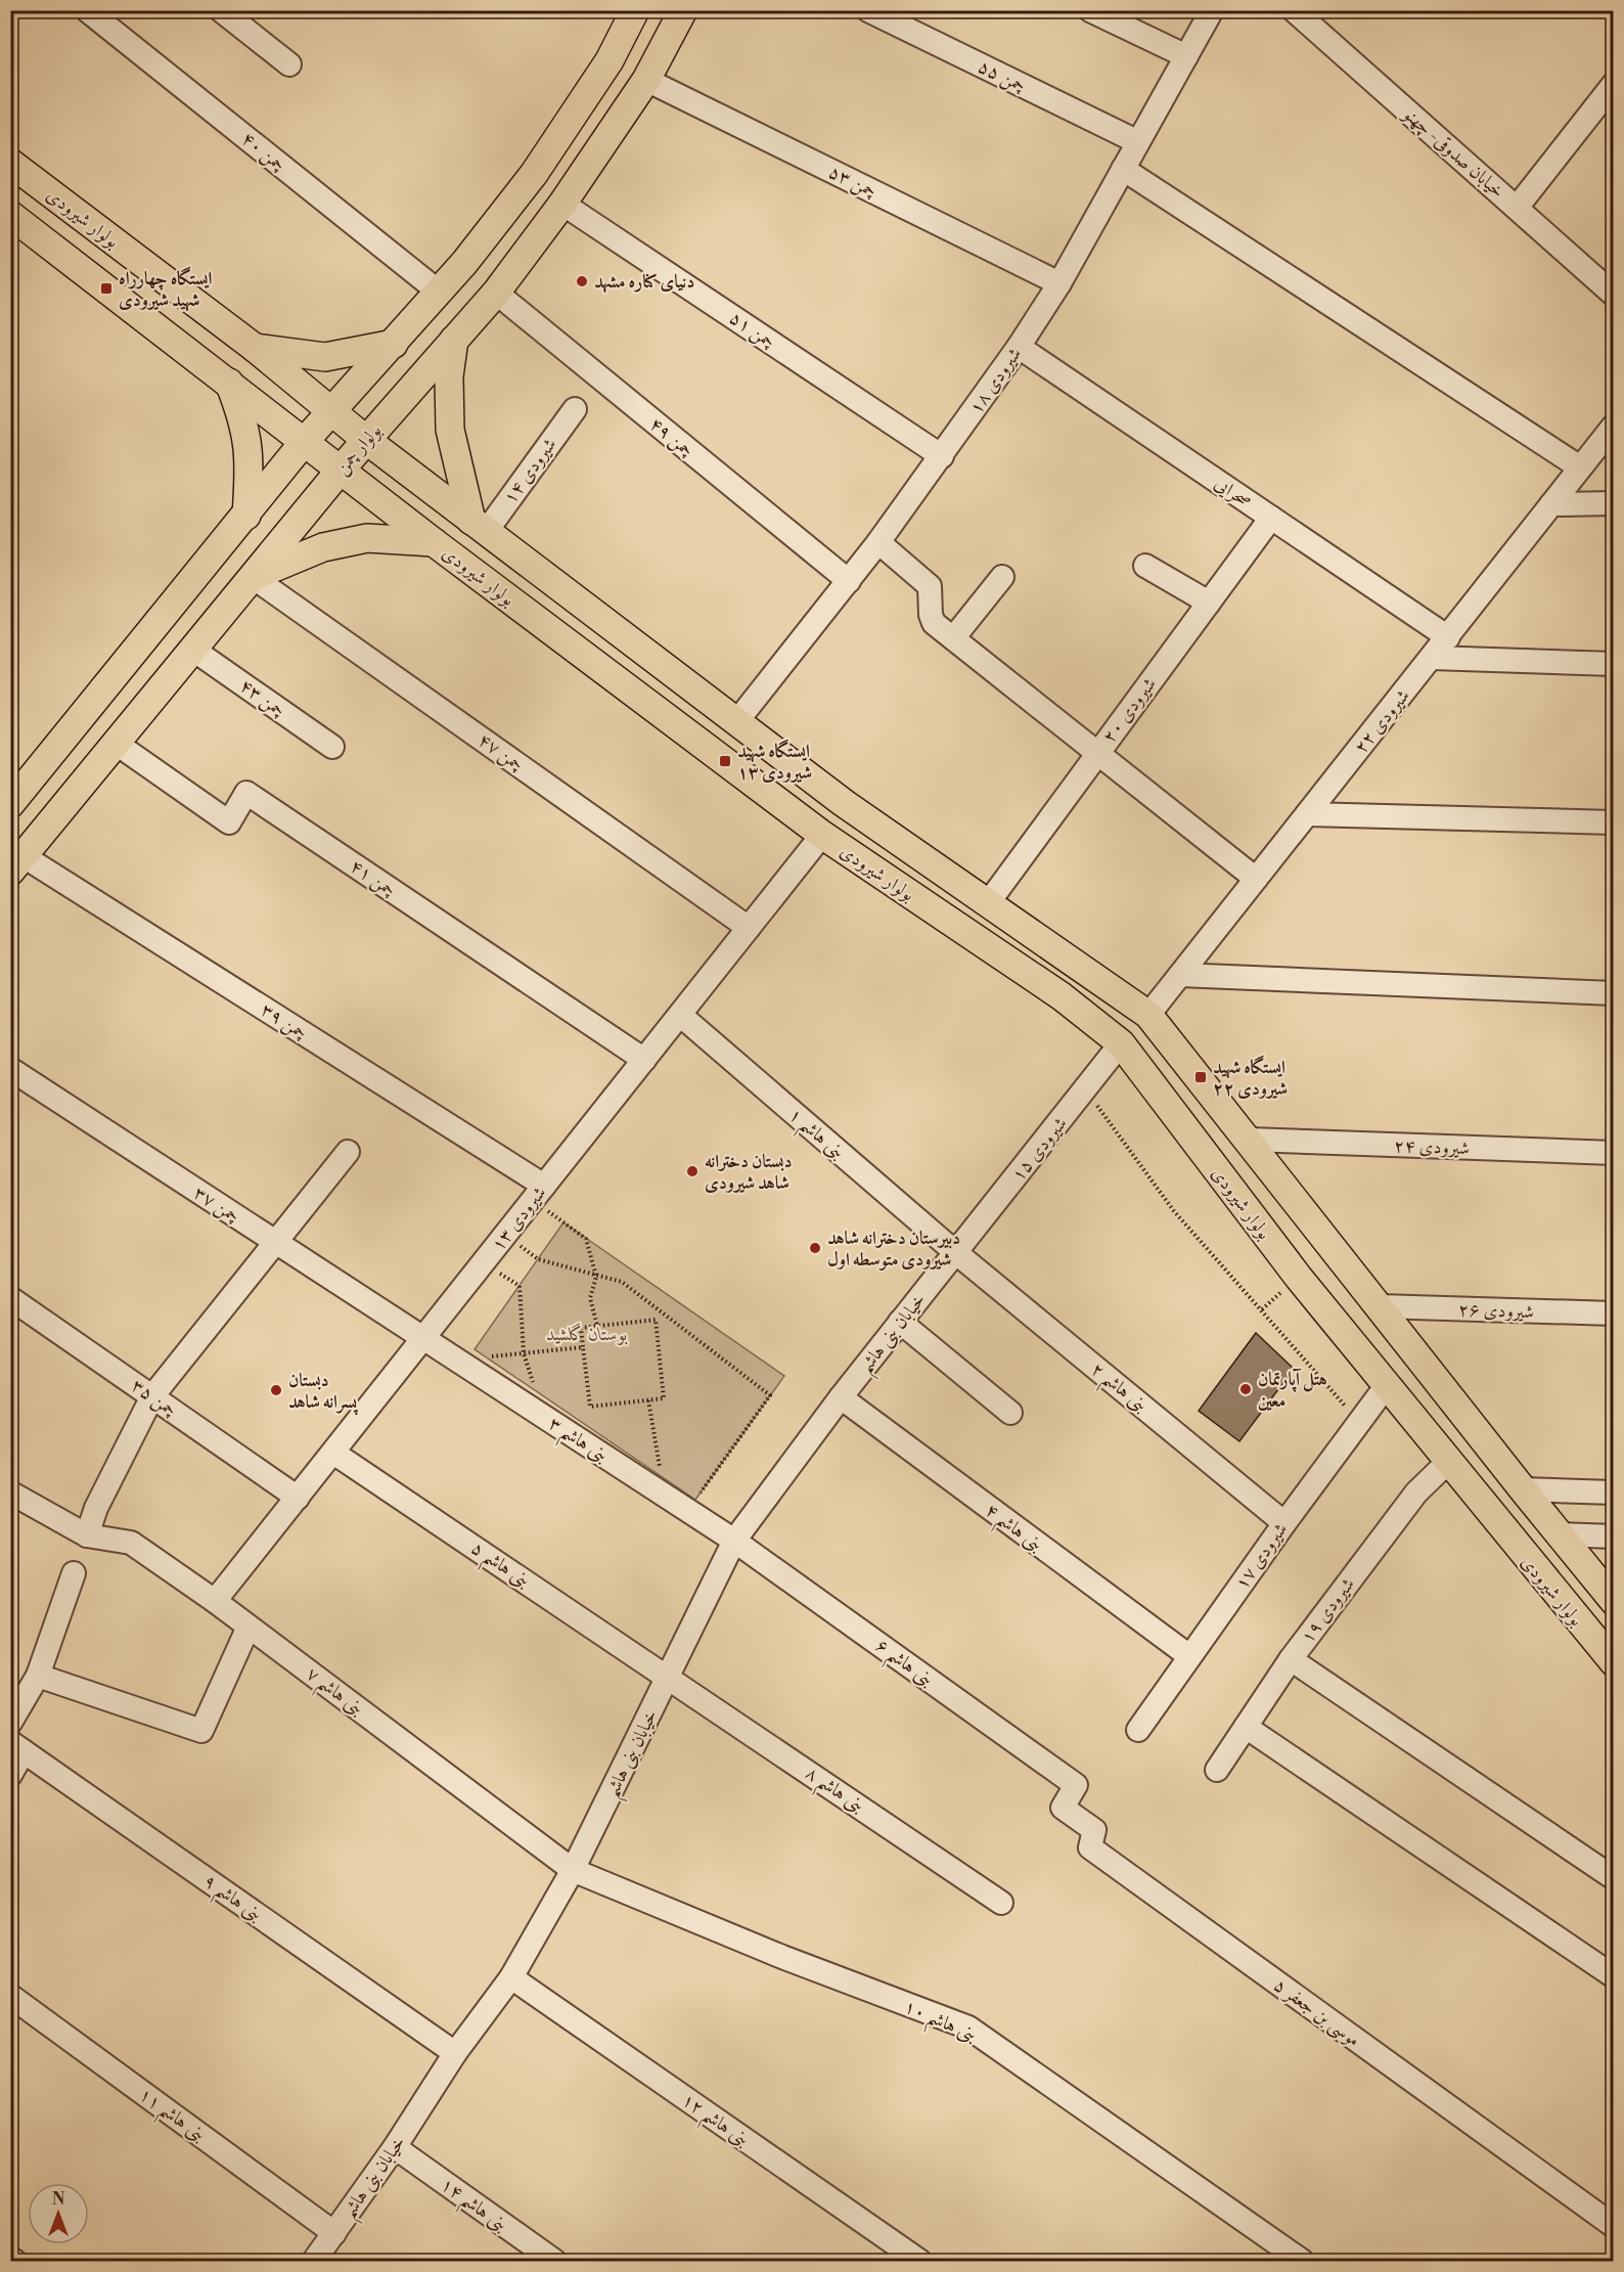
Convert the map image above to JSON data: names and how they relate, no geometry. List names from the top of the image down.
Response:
{
  "streets": {
    "main road": ["بولوار شیرودی", "بولوار چمن"],
    "street": [
      "چمن ۵۵",
      "چمن ۴۰",
      "خیابان صدوقی- چهنو",
      "چمن ۵۳",
      "چمن ۵۱",
      "شیرودی ۱۸",
      "چمن ۴۹",
      "شیرودی ۱۴",
      "صحرایی",
      "چمن ۴۳",
      "شیرودی ۲۰",
      "شیرودی ۲۲",
      "چمن ۴۷",
      "چمن ۴۱",
      "چمن ۳۹",
      "بنی هاشم ۱",
      "شیرودی ۲۴",
      "شیرودی ۱۵",
      "چمن ۳۷",
      "شیرودی ۱۳",
      "شیرودی ۲۶",
      "خیابان بنی هاشم",
      "بنی هاشم ۲",
      "چمن ۳۵",
      "بنی هاشم ۳",
      "بنی هاشم ۴",
      "شیرودی ۱۷",
      "بنی هاشم ۵",
      "شیرودی ۱۹",
      "بنی هاشم ۶",
      "بنی هاشم ۷",
      "بنی هاشم ۸",
      "بنی هاشم ۹",
      "موسی بن جعفر ۵",
      "بنی هاشم ۱۰",
      "بنی هاشم ۱۱",
      "بنی هاشم ۱۲",
      "بنی هاشم ۱۴"
    ]
  },
  "crossings": [
    ["چمن ۵۵", "شیرودی ۱۸"],
    ["چمن ۵۳", "شیرودی ۱۸"],
    ["چمن ۵۳", "بولوار چمن"],
    ["بولوار شیرودی", "شیرودی ۱۸"],
    ["بولوار شیرودی", "بولوار چمن"],
    ["بولوار شیرودی", "شیرودی ۱۴"],
    ["بولوار شیرودی", "شیرودی ۲۰"],
    ["بولوار شیرودی", "شیرودی ۲۲"],
    ["بولوار شیرودی", "شیرودی ۲۴"],
    ["بولوار شیرودی", "شیرودی ۱۵"],
    ["بولوار شیرودی", "شیرودی ۱۳"],
    ["بولوار شیرودی", "شیرودی ۲۶"],
    ["بولوار شیرودی", "شیرودی ۱۷"],
    ["بولوار شیرودی", "شیرودی ۱۹"],
    ["چمن ۵۱", "شیرودی ۱۸"],
    ["چمن ۵۱", "بولوار چمن"],
    ["شیرودی ۱۸", "چمن ۴۹"],
    ["شیرودی ۱۸", "صحرایی"],
    ["چمن ۴۹", "بولوار چمن"],
    ["بولوار چمن", "چمن ۴۳"],
    ["بولوار چمن", "چمن ۴۷"],
    ["بولوار چمن", "چمن ۴۱"],
    ["بولوار چمن", "چمن ۳۹"],
    ["صحرایی", "شیرودی ۲۰"],
    ["صحرایی", "شیرودی ۲۲"],
    ["چمن ۴۷", "شیرودی ۱۳"],
    ["چمن ۴۱", "شیرودی ۱۳"],
    ["چمن ۳۹", "شیرودی ۱۳"],
    ["بنی هاشم ۱", "شیرودی ۱۵"],
    ["بنی هاشم ۱", "شیرودی ۱۳"],
    ["بنی هاشم ۱", "خیابان بنی هاشم"],
    ["بنی هاشم ۱", "بنی هاشم ۲"],
    ["شیرودی ۱۵", "خیابان بنی هاشم"],
    ["شیرودی ۱۵", "بنی هاشم ۲"],
    ["چمن ۳۷", "شیرودی ۱۳"],
    ["چمن ۳۷", "بنی هاشم ۳"],
    ["شیرودی ۱۳", "چمن ۳۵"],
    ["شیرودی ۱۳", "بنی هاشم ۳"],
    ["شیرودی ۱۳", "بنی هاشم ۵"],
    ["شیرودی ۱۳", "بنی هاشم ۷"],
    ["خیابان بنی هاشم", "بنی هاشم ۲"],
    ["خیابان بنی هاشم", "بنی هاشم ۳"],
    ["خیابان بنی هاشم", "بنی هاشم ۴"],
    ["خیابان بنی هاشم", "بنی هاشم ۵"],
    ["خیابان بنی هاشم", "بنی هاشم ۶"],
    ["خیابان بنی هاشم", "بنی هاشم ۷"],
    ["خیابان بنی هاشم", "بنی هاشم ۸"],
    ["خیابان بنی هاشم", "بنی هاشم ۹"],
    ["خیابان بنی هاشم", "بنی هاشم ۱۰"],
    ["خیابان بنی هاشم", "بنی هاشم ۱۱"],
    ["خیابان بنی هاشم", "بنی هاشم ۱۲"],
    ["خیابان بنی هاشم", "بنی هاشم ۱۴"],
    ["بنی هاشم ۲", "شیرودی ۱۷"],
    ["بنی هاشم ۳", "بنی هاشم ۶"],
    ["بنی هاشم ۴", "شیرودی ۱۷"],
    ["بنی هاشم ۵", "بنی هاشم ۸"],
    ["بنی هاشم ۶", "موسی بن جعفر ۵"],
    ["بنی هاشم ۷", "بنی هاشم ۱۰"]
  ],
  "parks": ["بوستان گلشید"],
  "places": {
    "other": [
      "دنیای کناره مشهد",
      "دبستان دخترانه شاهد شیرودی",
      "دبیرستان دخترانه شاهد شیرودی متوسطه اول",
      "هتل آپارتمان معین",
      "دبستان پسرانه شاهد"
    ],
    "transit": ["ایستگاه چهارراه شهید شیرودی", "ایستگاه شهید شیرودی ۱۳", "ایستگاه شهید شیرودی ۲۲"]
  },
  "north": "top"
}
